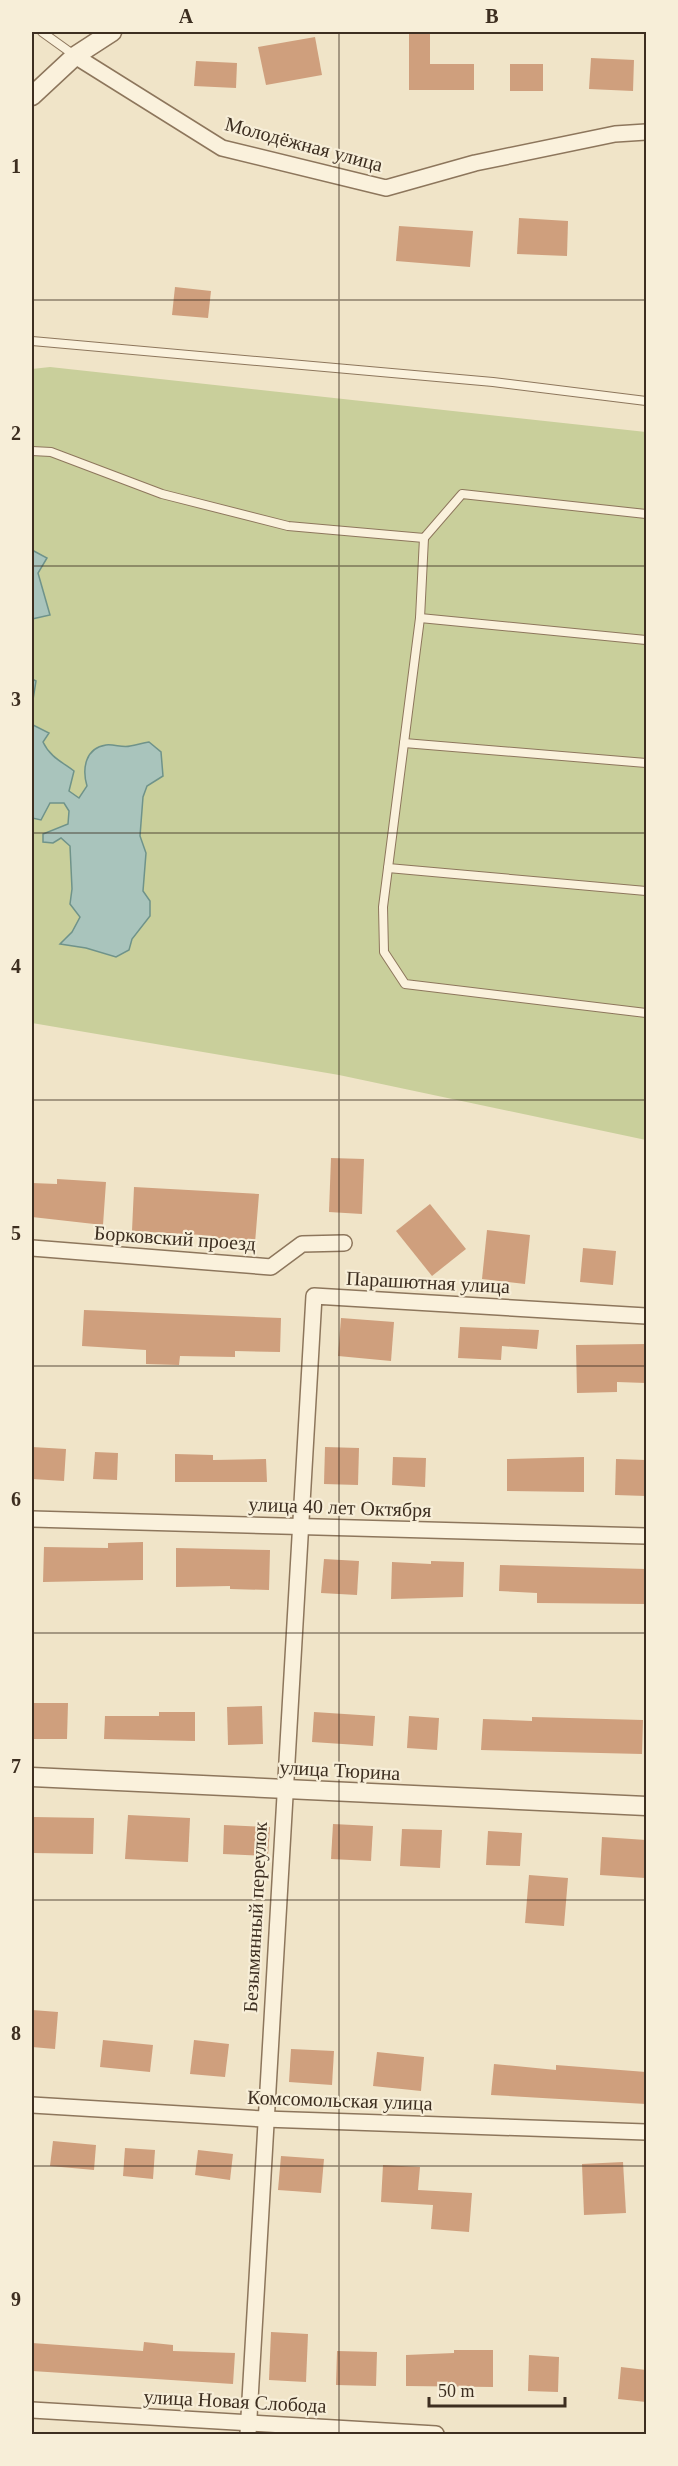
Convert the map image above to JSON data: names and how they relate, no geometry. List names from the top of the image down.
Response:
{
  "streets": {
    "street": [
      "Молодёжная улица",
      "Борковский проезд",
      "Парашютная улица",
      "улица 40 лет Октября",
      "улица Тюрина",
      "Безымянный переулок",
      "Комсомольская улица",
      "улица Новая Слобода"
    ]
  },
  "crossings": [
    ["Парашютная улица", "Безымянный переулок"],
    ["улица 40 лет Октября", "Безымянный переулок"],
    ["улица Тюрина", "Безымянный переулок"],
    ["Безымянный переулок", "Комсомольская улица"],
    ["Безымянный переулок", "улица Новая Слобода"]
  ],
  "scale_bar": "50 m",
  "grid": {
    "columns": ["A", "B"],
    "rows": [
      "1",
      "2",
      "3",
      "4",
      "5",
      "6",
      "7",
      "8",
      "9"
    ]
  }
}
